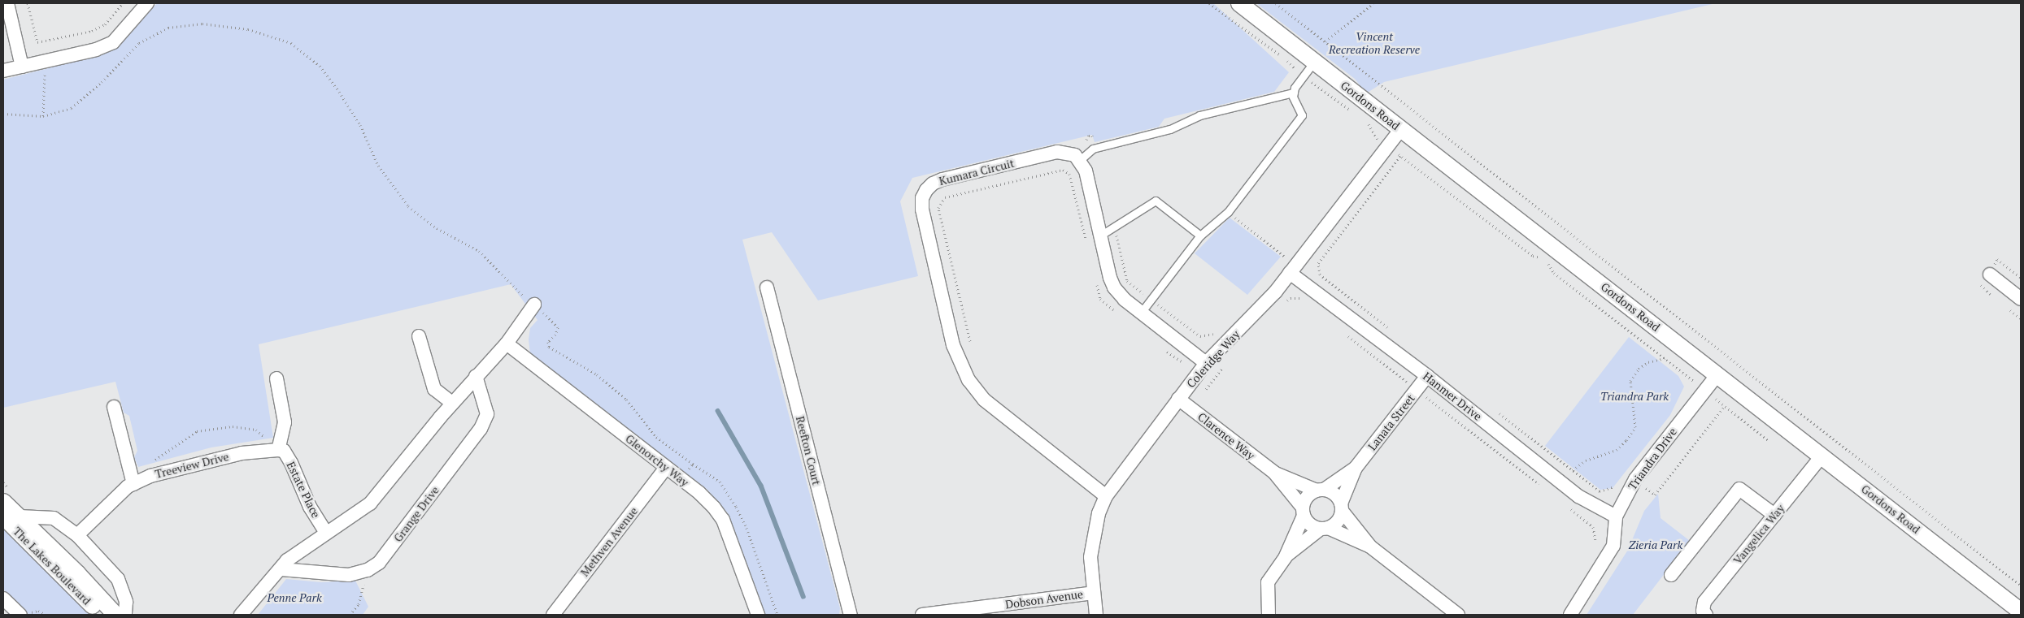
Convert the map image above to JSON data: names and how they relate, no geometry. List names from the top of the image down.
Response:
{
  "streets": {
    "street": [
      "Gordons Road",
      "Kumara Circuit",
      "Coleridge Way",
      "Hanmer Drive",
      "Lanata Street",
      "Clarence Way",
      "Reefton Court",
      "Triandra Drive",
      "Glenorchy Way",
      "Treeview Drive",
      "Estate Place",
      "Grange Drive",
      "Vangelica Way",
      "Methven Avenue",
      "The Lakes Boulevard",
      "Dobson Avenue"
    ]
  },
  "crossings": [
    ["Gordons Road", "Coleridge Way"],
    ["Gordons Road", "Triandra Drive"],
    ["Gordons Road", "Vangelica Way"],
    ["Kumara Circuit", "Coleridge Way"],
    ["Coleridge Way", "Hanmer Drive"],
    ["Coleridge Way", "Clarence Way"],
    ["Coleridge Way", "Dobson Avenue"],
    ["Hanmer Drive", "Lanata Street"],
    ["Hanmer Drive", "Triandra Drive"],
    ["Lanata Street", "Clarence Way"],
    ["Glenorchy Way", "Methven Avenue"],
    ["Treeview Drive", "Estate Place"],
    ["Treeview Drive", "The Lakes Boulevard"]
  ],
  "parks": [
    "Vincent Recreation Reserve",
    "Triandra Park",
    "Zieria Park",
    "Penne Park"
  ]
}
